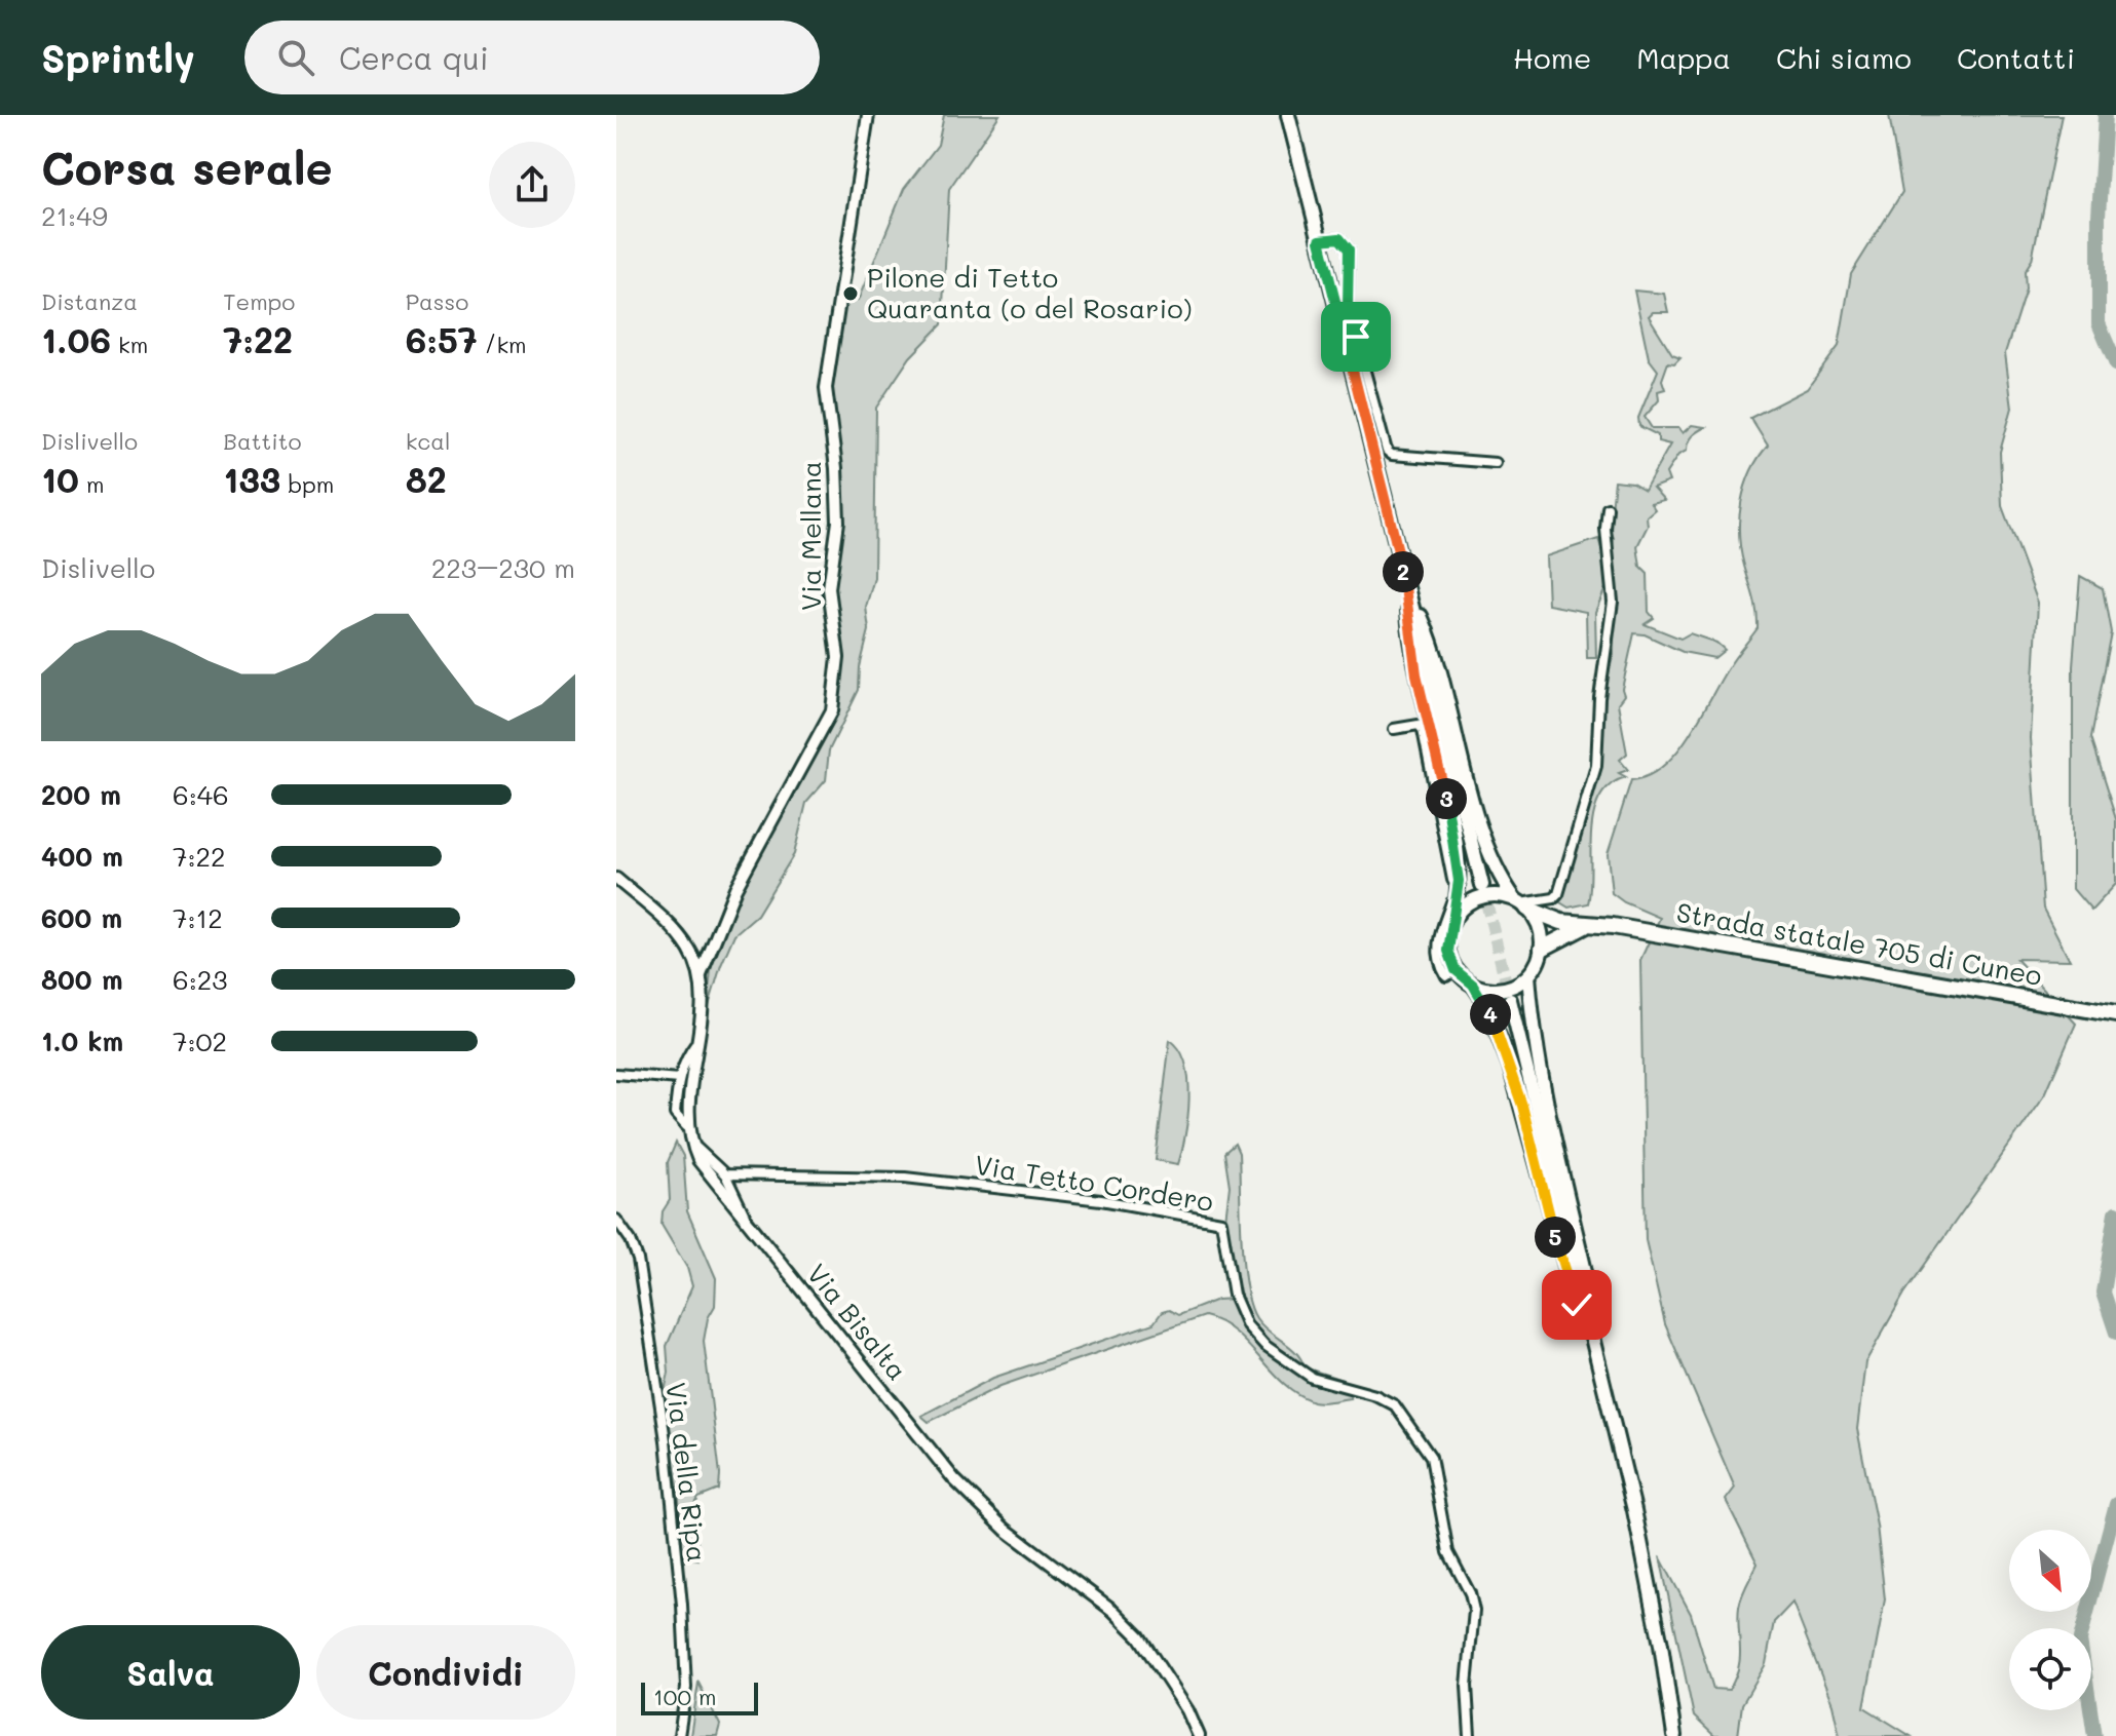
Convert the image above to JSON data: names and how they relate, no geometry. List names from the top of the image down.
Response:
{
  "streets": {
    "highway": ["Strada statale 705 di Cuneo"],
    "street": [
      "Via Mellana",
      "Via Tetto Cordero",
      "Via Bisalta",
      "Via della Ripa"
    ]
  },
  "crossings": [
    ["Via Mellana", "Via Bisalta"]
  ],
  "places": ["Pilone di Tetto Quaranta (o del Rosario)"],
  "scale_bar": "100 m",
  "north": "bottom right",
  "page": {
    "header": "Sprintly",
    "search": "Cerca qui",
    "nav": [
      "Home",
      "Mappa",
      "Chi siamo",
      "Contatti"
    ],
    "heading": ["Corsa serale", "21:49"],
    "stats": [
      ["Distanza", "1.06 km"],
      ["Tempo", "7:22"],
      ["Passo", "6:57 /km"],
      ["Dislivello", "10 m"],
      ["Battito", "133 bpm"],
      ["kcal", "82"]
    ],
    "chart": ["Dislivello", "223–230 m"],
    "pins": [
      "2",
      "3",
      "4",
      "5"
    ],
    "list": [
      {
        "name": "200 m",
        "note": "6:46"
      },
      {
        "name": "400 m",
        "note": "7:22"
      },
      {
        "name": "600 m",
        "note": "7:12"
      },
      {
        "name": "800 m",
        "note": "6:23"
      },
      {
        "name": "1.0 km",
        "note": "7:02"
      }
    ],
    "buttons": ["Salva", "Condividi"],
    "scale": "100 m"
  }
}
